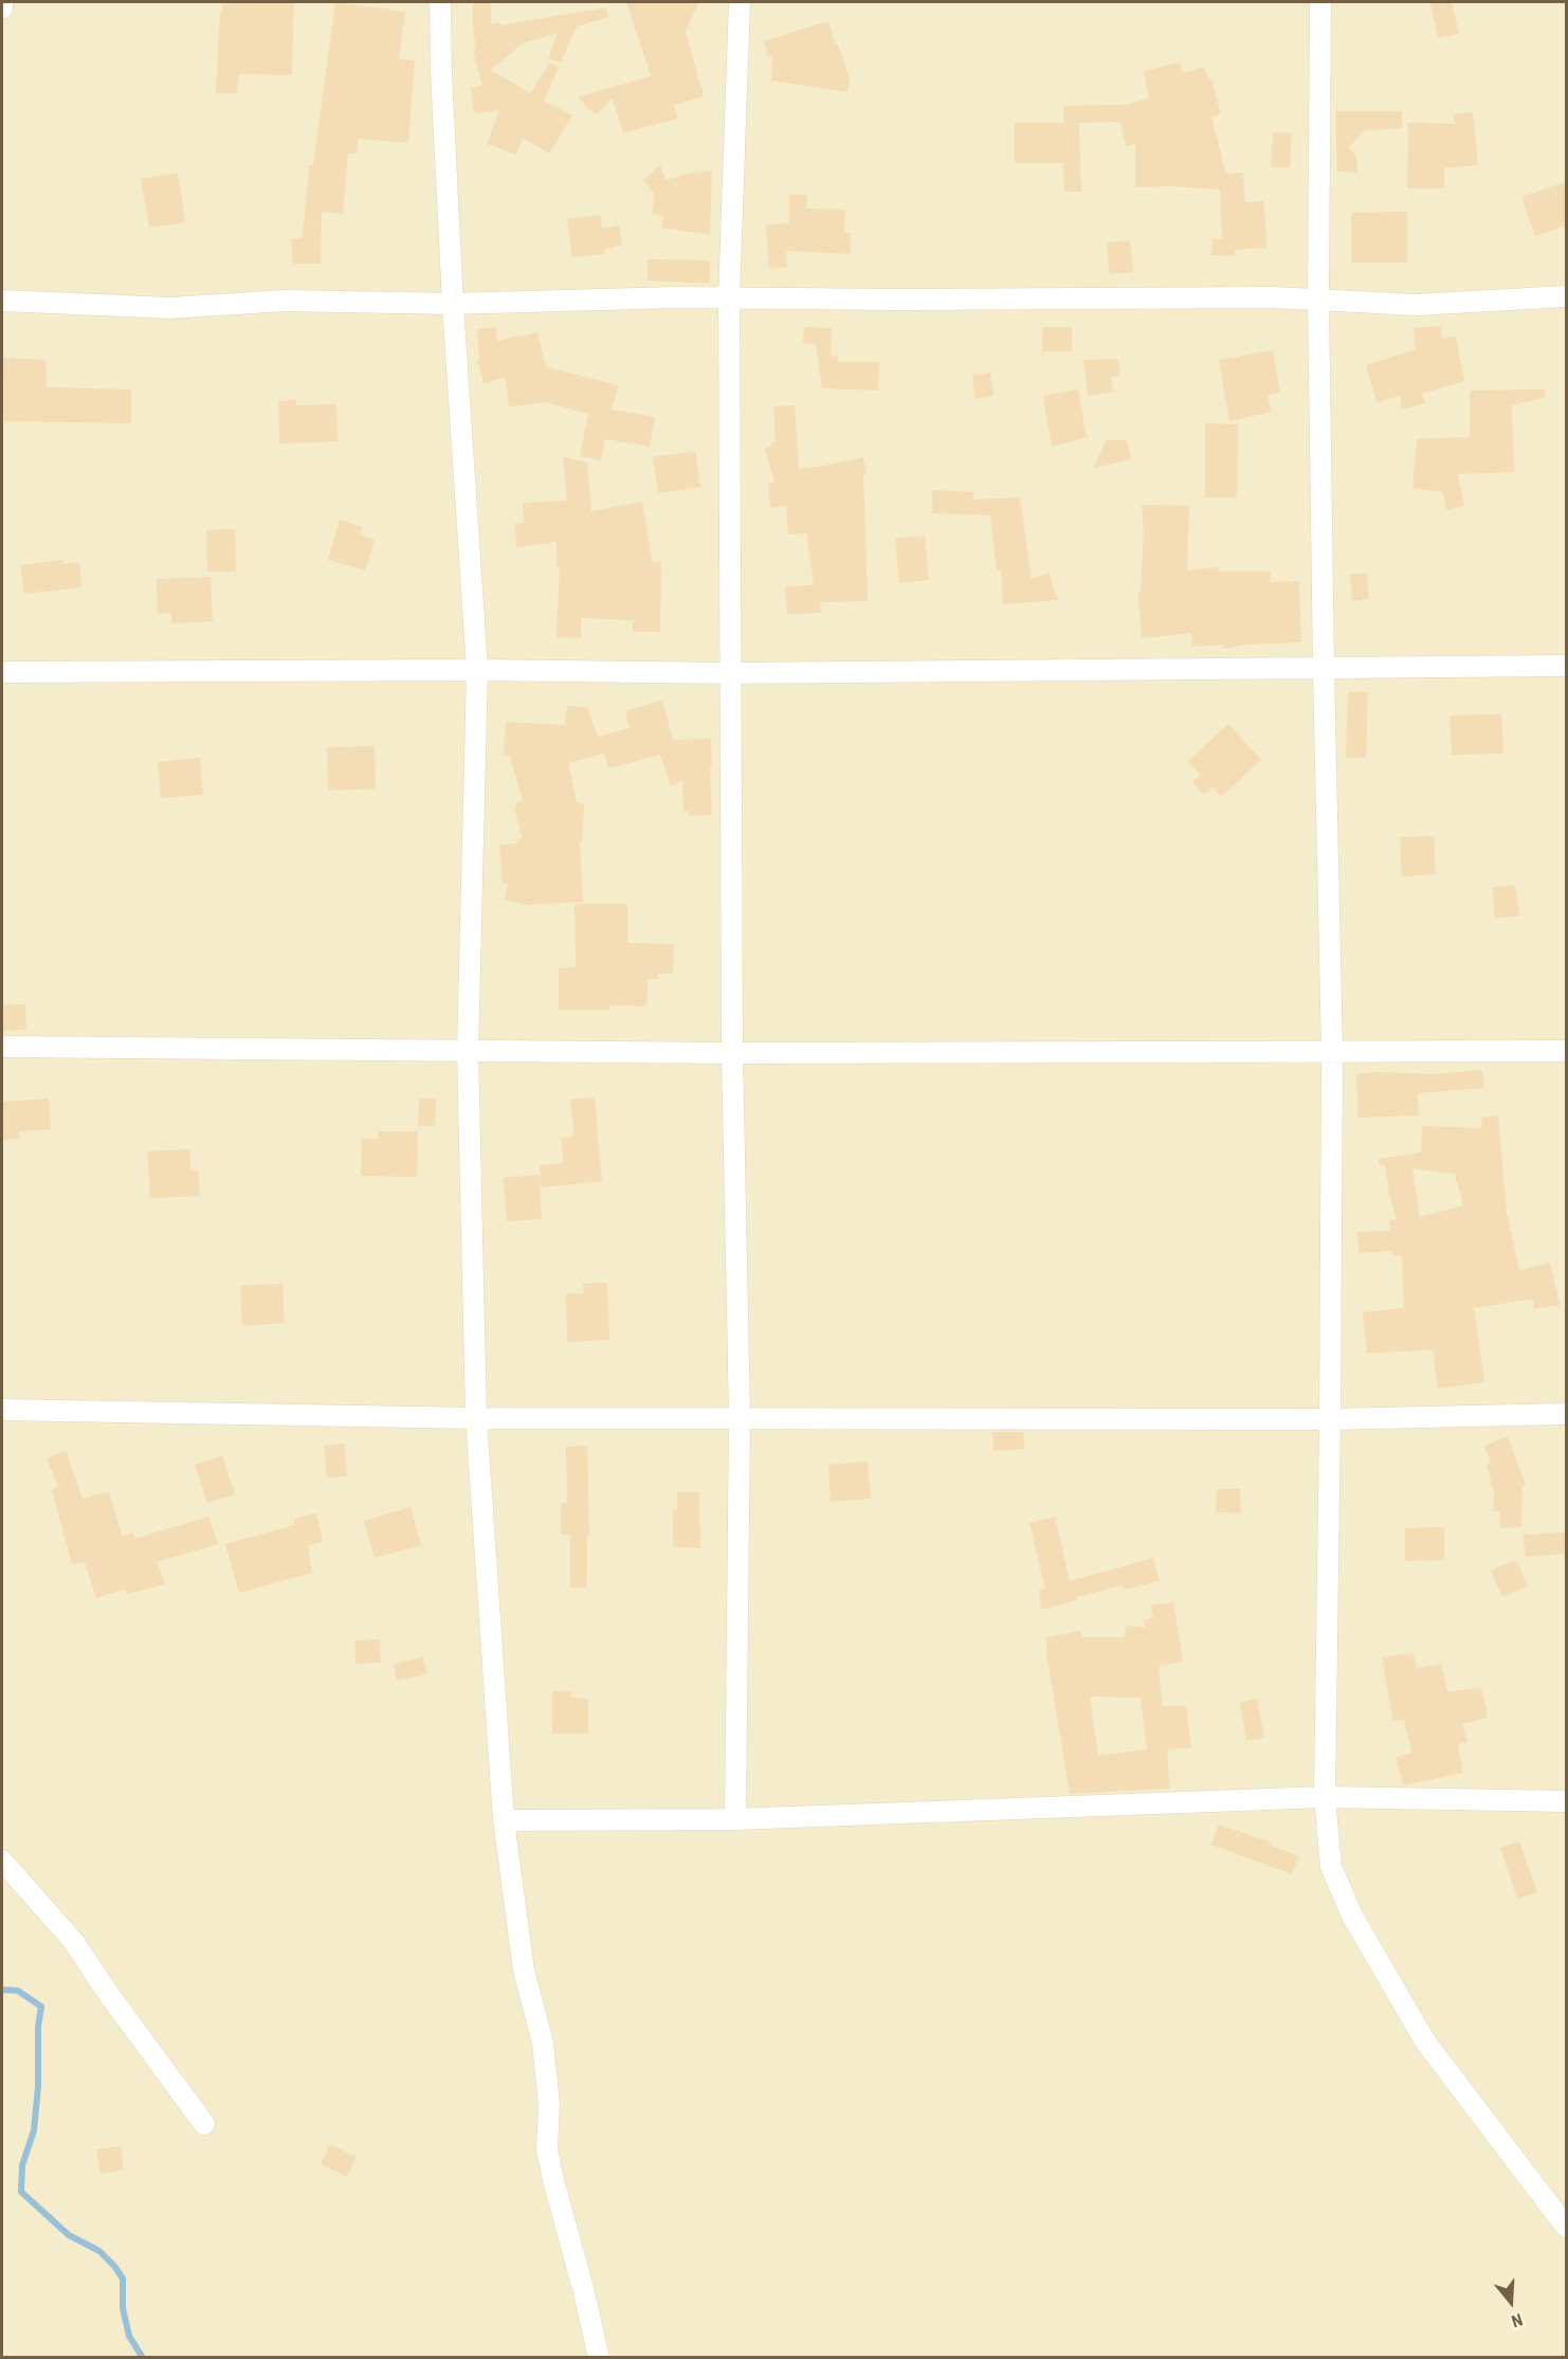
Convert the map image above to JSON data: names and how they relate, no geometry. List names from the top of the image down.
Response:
{
  "north": "bottom"
}
